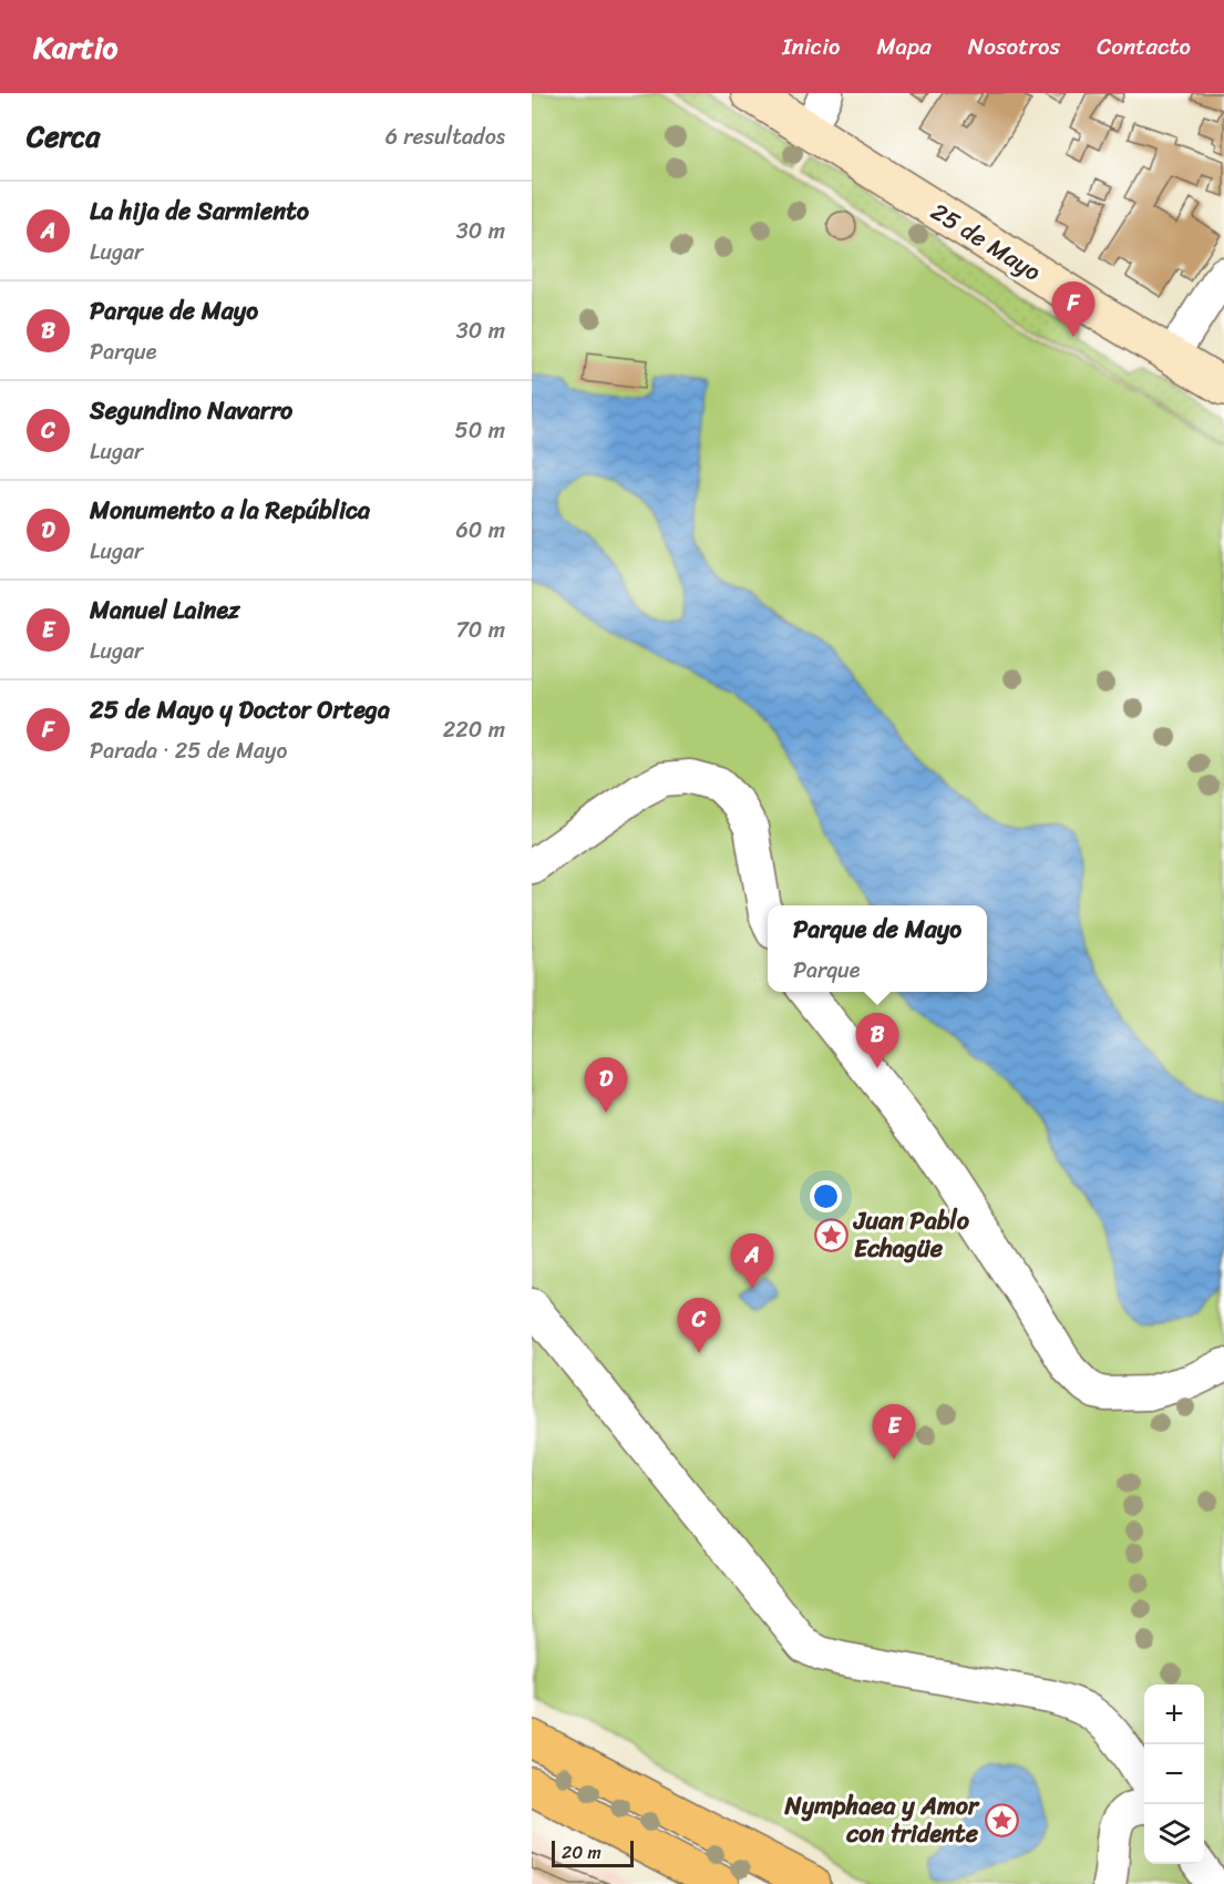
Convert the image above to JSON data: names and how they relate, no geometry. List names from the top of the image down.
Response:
{
  "streets": {
    "street": ["25 de Mayo"]
  },
  "places": {
    "place": ["Juan Pablo Echagüe", "Nymphaea y Amor con tridente"]
  },
  "scale_bar": "20 m",
  "page": {
    "header": "Kartio",
    "nav": [
      "Inicio",
      "Mapa",
      "Nosotros",
      "Contacto"
    ],
    "heading": ["Cerca", "6 resultados"],
    "list": [
      {
        "mark": "A",
        "name": "La hija de Sarmiento",
        "note": "Lugar",
        "value": "30 m"
      },
      {
        "mark": "B",
        "name": "Parque de Mayo",
        "note": "Parque",
        "value": "30 m"
      },
      {
        "mark": "C",
        "name": "Segundino Navarro",
        "note": "Lugar",
        "value": "50 m"
      },
      {
        "mark": "D",
        "name": "Monumento a la República",
        "note": "Lugar",
        "value": "60 m"
      },
      {
        "mark": "E",
        "name": "Manuel Lainez",
        "note": "Lugar",
        "value": "70 m"
      },
      {
        "mark": "F",
        "name": "25 de Mayo y Doctor Ortega",
        "note": "Parada · 25 de Mayo",
        "value": "220 m"
      }
    ],
    "pins": [
      "F",
      "B",
      "D",
      "A",
      "C",
      "E"
    ],
    "popup": ["Parque de Mayo", "Parque"],
    "map_buttons": ["+", "−"],
    "scale": "20 m"
  }
}
